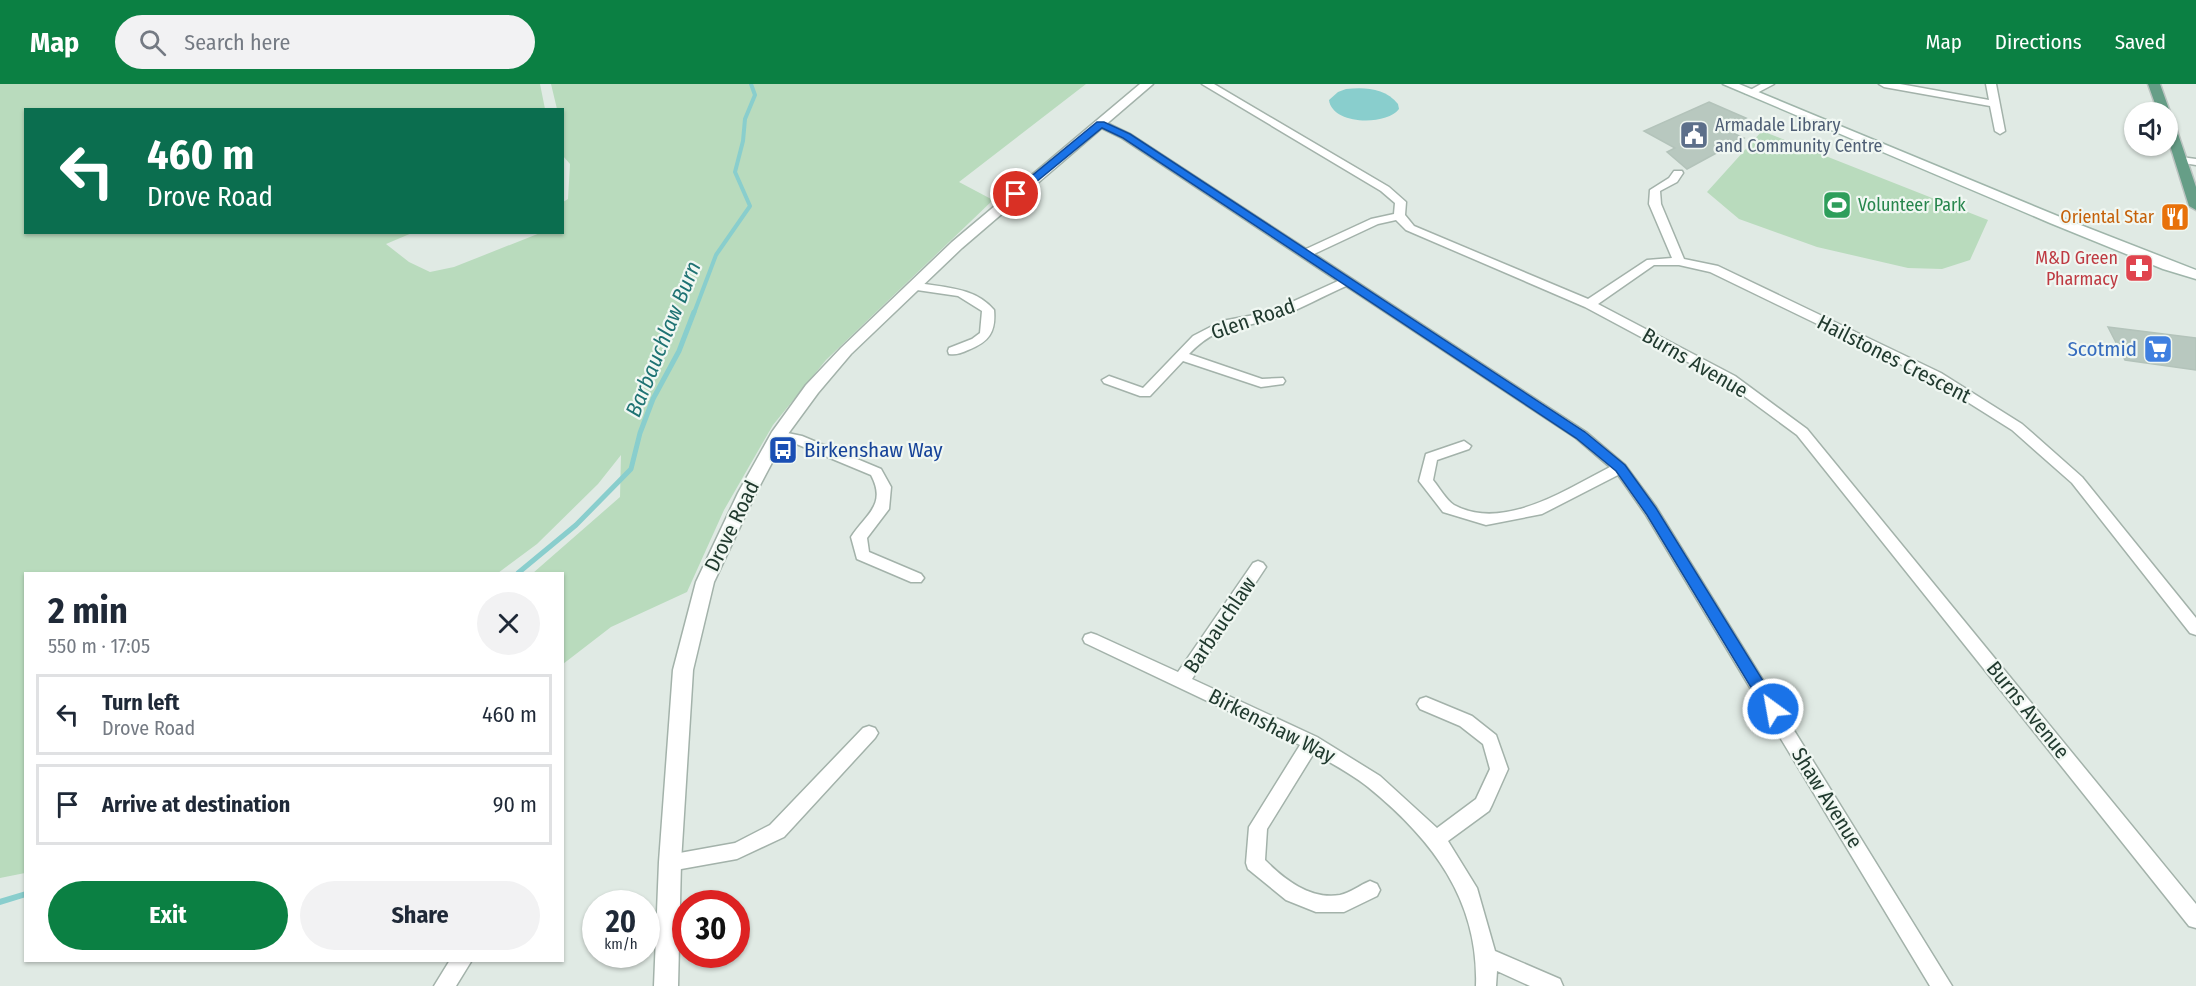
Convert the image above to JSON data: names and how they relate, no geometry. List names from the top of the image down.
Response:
{
  "streets": {
    "street": [
      "Glen Road",
      "Hailstones Crescent",
      "Burns Avenue",
      "Drove Road",
      "Barbauchlaw",
      "Birkenshaw Way",
      "Shaw Avenue"
    ]
  },
  "crossings": [
    ["Glen Road", "Shaw Avenue"],
    ["Hailstones Crescent", "Burns Avenue"],
    ["Drove Road", "Shaw Avenue"],
    ["Barbauchlaw", "Birkenshaw Way"]
  ],
  "water": ["Barbauchlaw Burn"],
  "places": {
    "public building": ["Armadale Library and Community Centre"],
    "sports": ["Volunteer Park"],
    "restaurant": ["Oriental Star"],
    "pharmacy": ["M&D Green Pharmacy"],
    "supermarket": ["Scotmid"],
    "bus stop": ["Birkenshaw Way"]
  },
  "page": {
    "header": "Map",
    "search": "Search here",
    "nav": ["Map", "Directions", "Saved"],
    "turn": ["460 m", "Drove Road"],
    "heading": ["2 min", "550 m · 17:05"],
    "list": [
      {
        "name": "Turn left",
        "note": "Drove Road",
        "value": "460 m"
      },
      {
        "name": "Arrive at destination",
        "value": "90 m"
      }
    ],
    "buttons": ["Exit", "Share"],
    "speed": "20 km/h",
    "limit": "30"
  }
}
